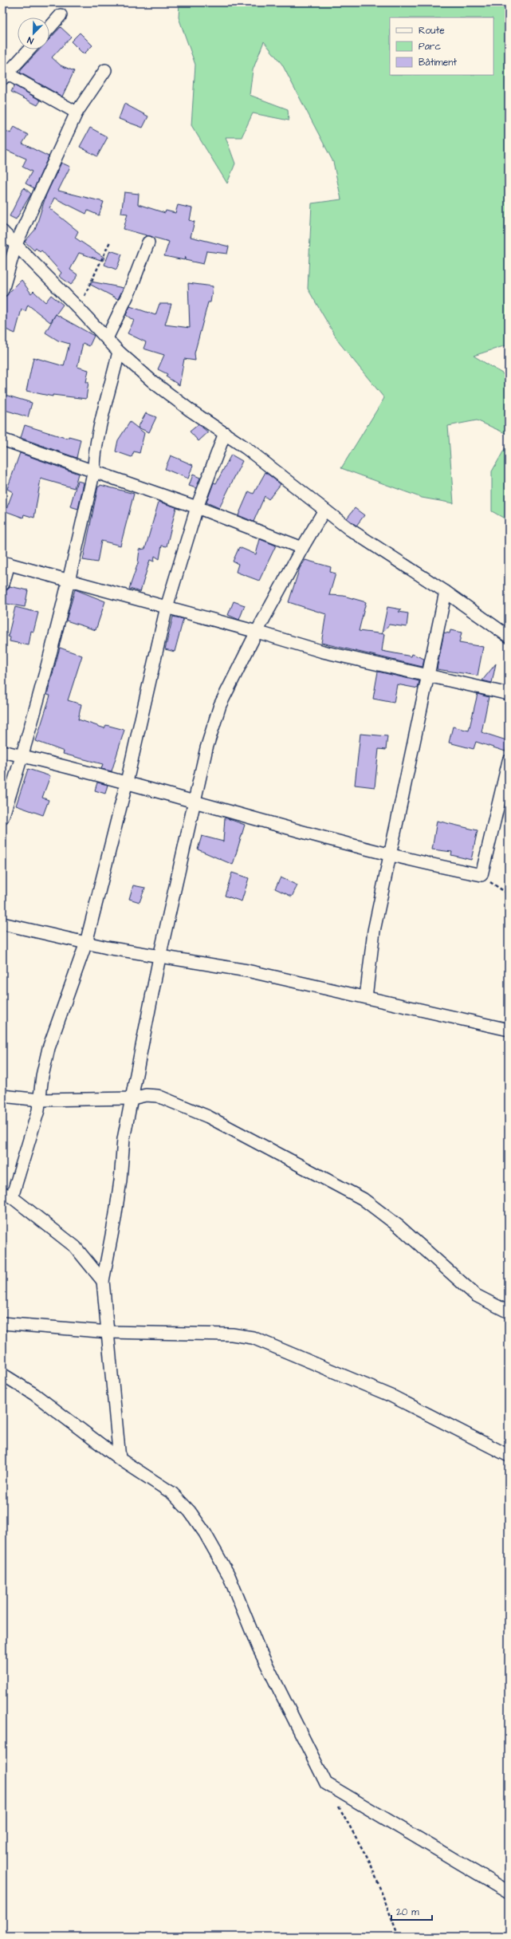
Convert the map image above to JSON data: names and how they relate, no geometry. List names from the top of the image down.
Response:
{
  "legend": ["Route", "Parc", "Bâtiment"],
  "scale_bar": "20 m",
  "north": "bottom left"
}
